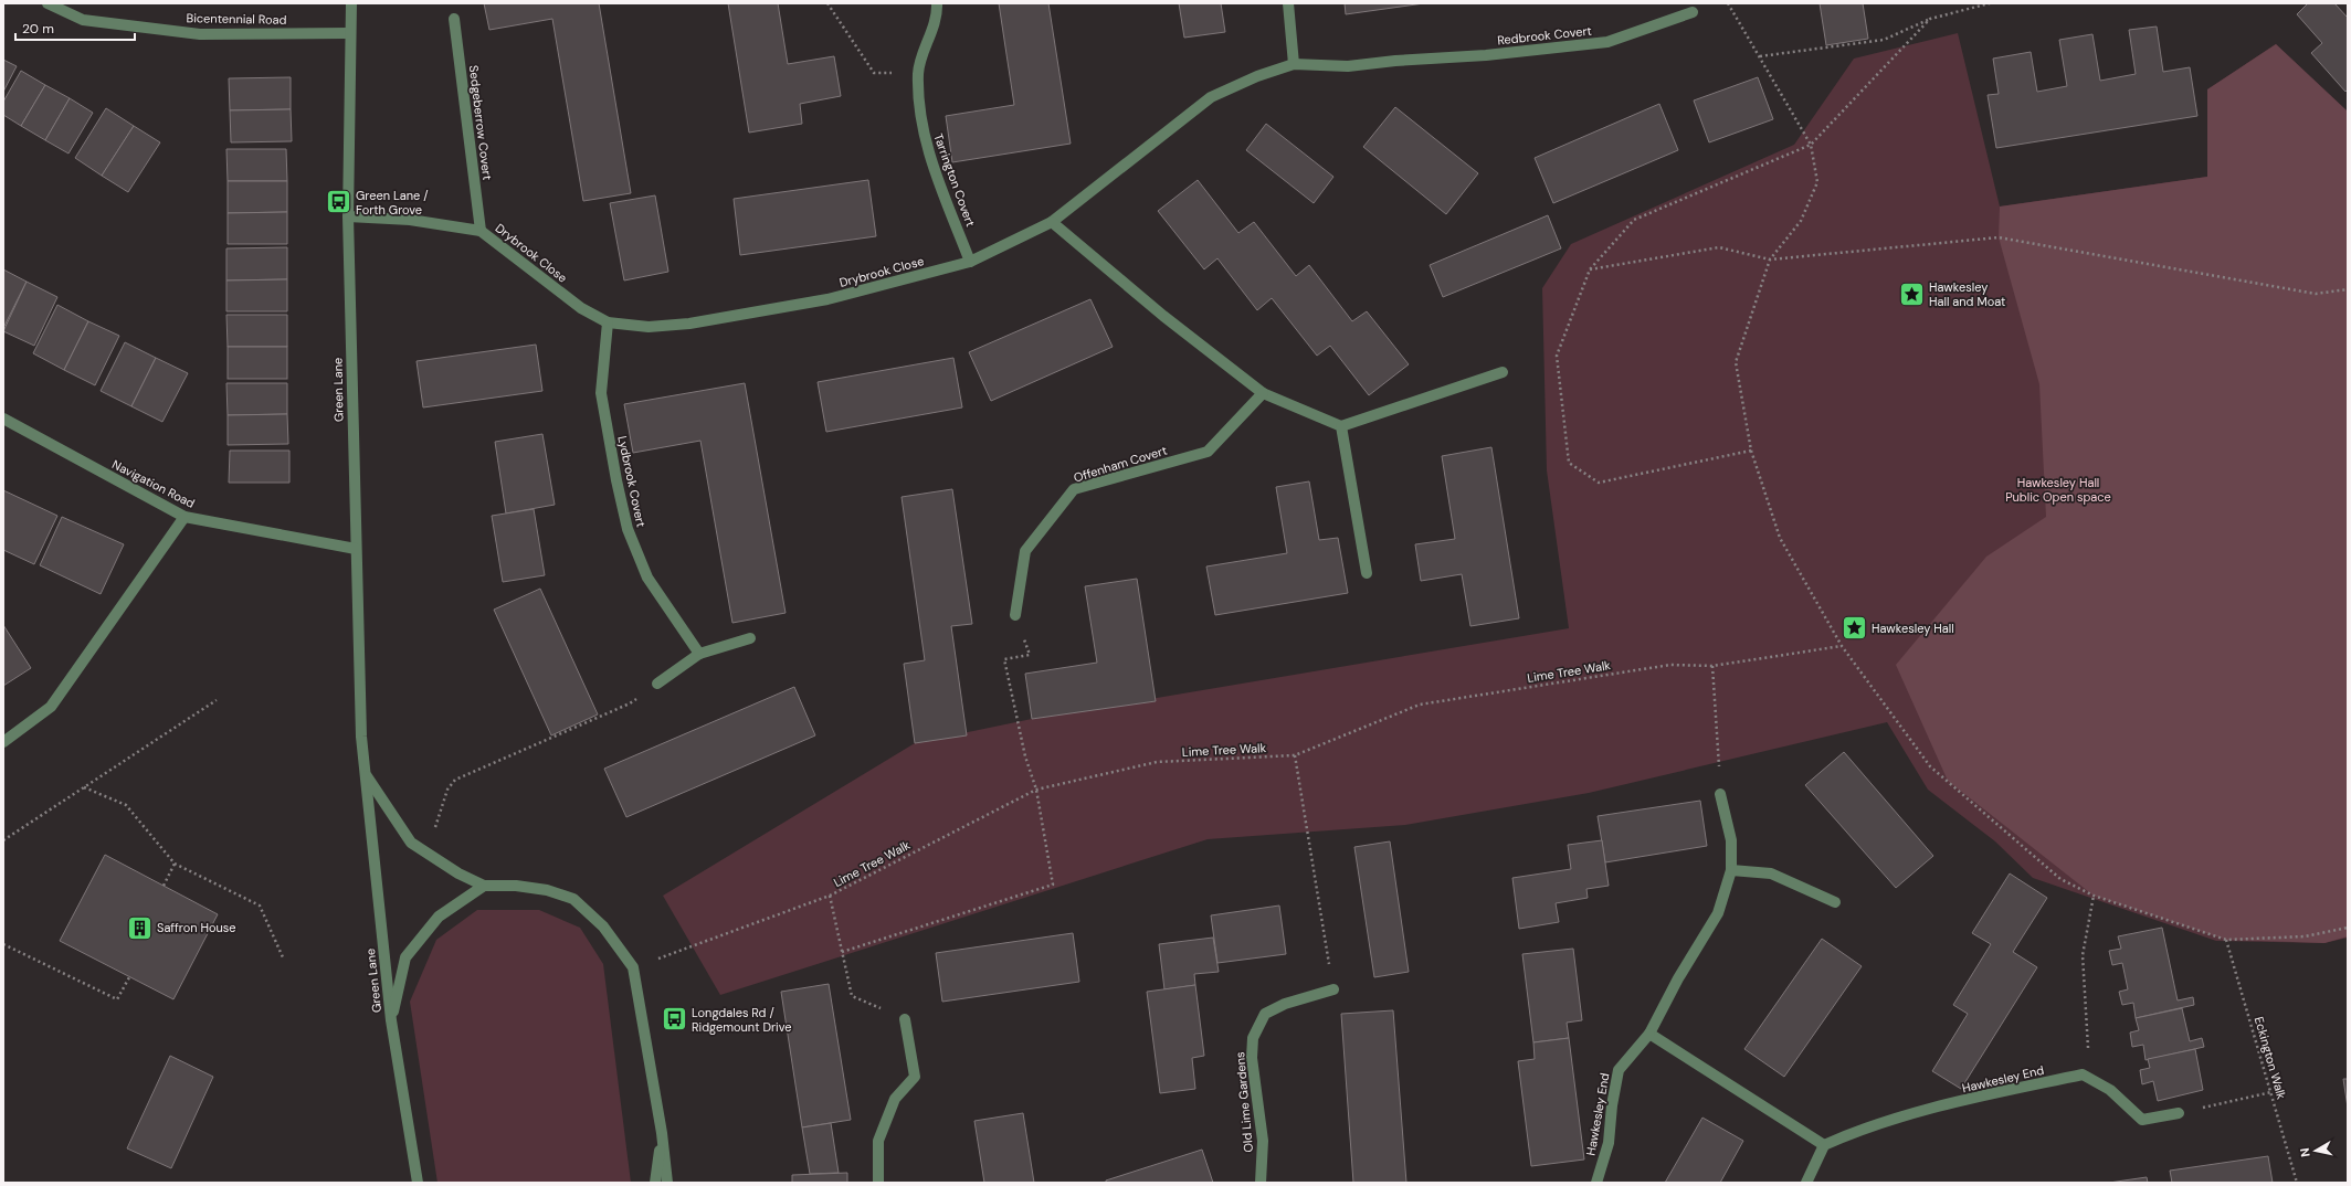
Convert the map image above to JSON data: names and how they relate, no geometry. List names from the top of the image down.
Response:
{
  "streets": {
    "street": [
      "Bicentennial Road",
      "Redbrook Covert",
      "Sedgeberrow Covert",
      "Tarrington Covert",
      "Drybrook Close",
      "Green Lane",
      "Offenham Covert",
      "Lydbrook Covert",
      "Navigation Road",
      "Hawkesley End",
      "Old Lime Gardens"
    ],
    "path": ["Lime Tree Walk", "Eckington Walk"]
  },
  "crossings": [
    ["Bicentennial Road", "Green Lane"],
    ["Redbrook Covert", "Drybrook Close"],
    ["Sedgeberrow Covert", "Drybrook Close"],
    ["Tarrington Covert", "Drybrook Close"],
    ["Drybrook Close", "Green Lane"],
    ["Drybrook Close", "Lydbrook Covert"],
    ["Green Lane", "Navigation Road"]
  ],
  "parks": ["Hawkesley Hall Public Open space"],
  "places": {
    "bus stop": ["Green Lane / Forth Grove", "Longdales Rd / Ridgemount Drive"],
    "place": ["Hawkesley Hall and Moat", "Hawkesley Hall"],
    "building": ["Saffron House"]
  },
  "scale_bar": "20 m",
  "north": "left"
}
